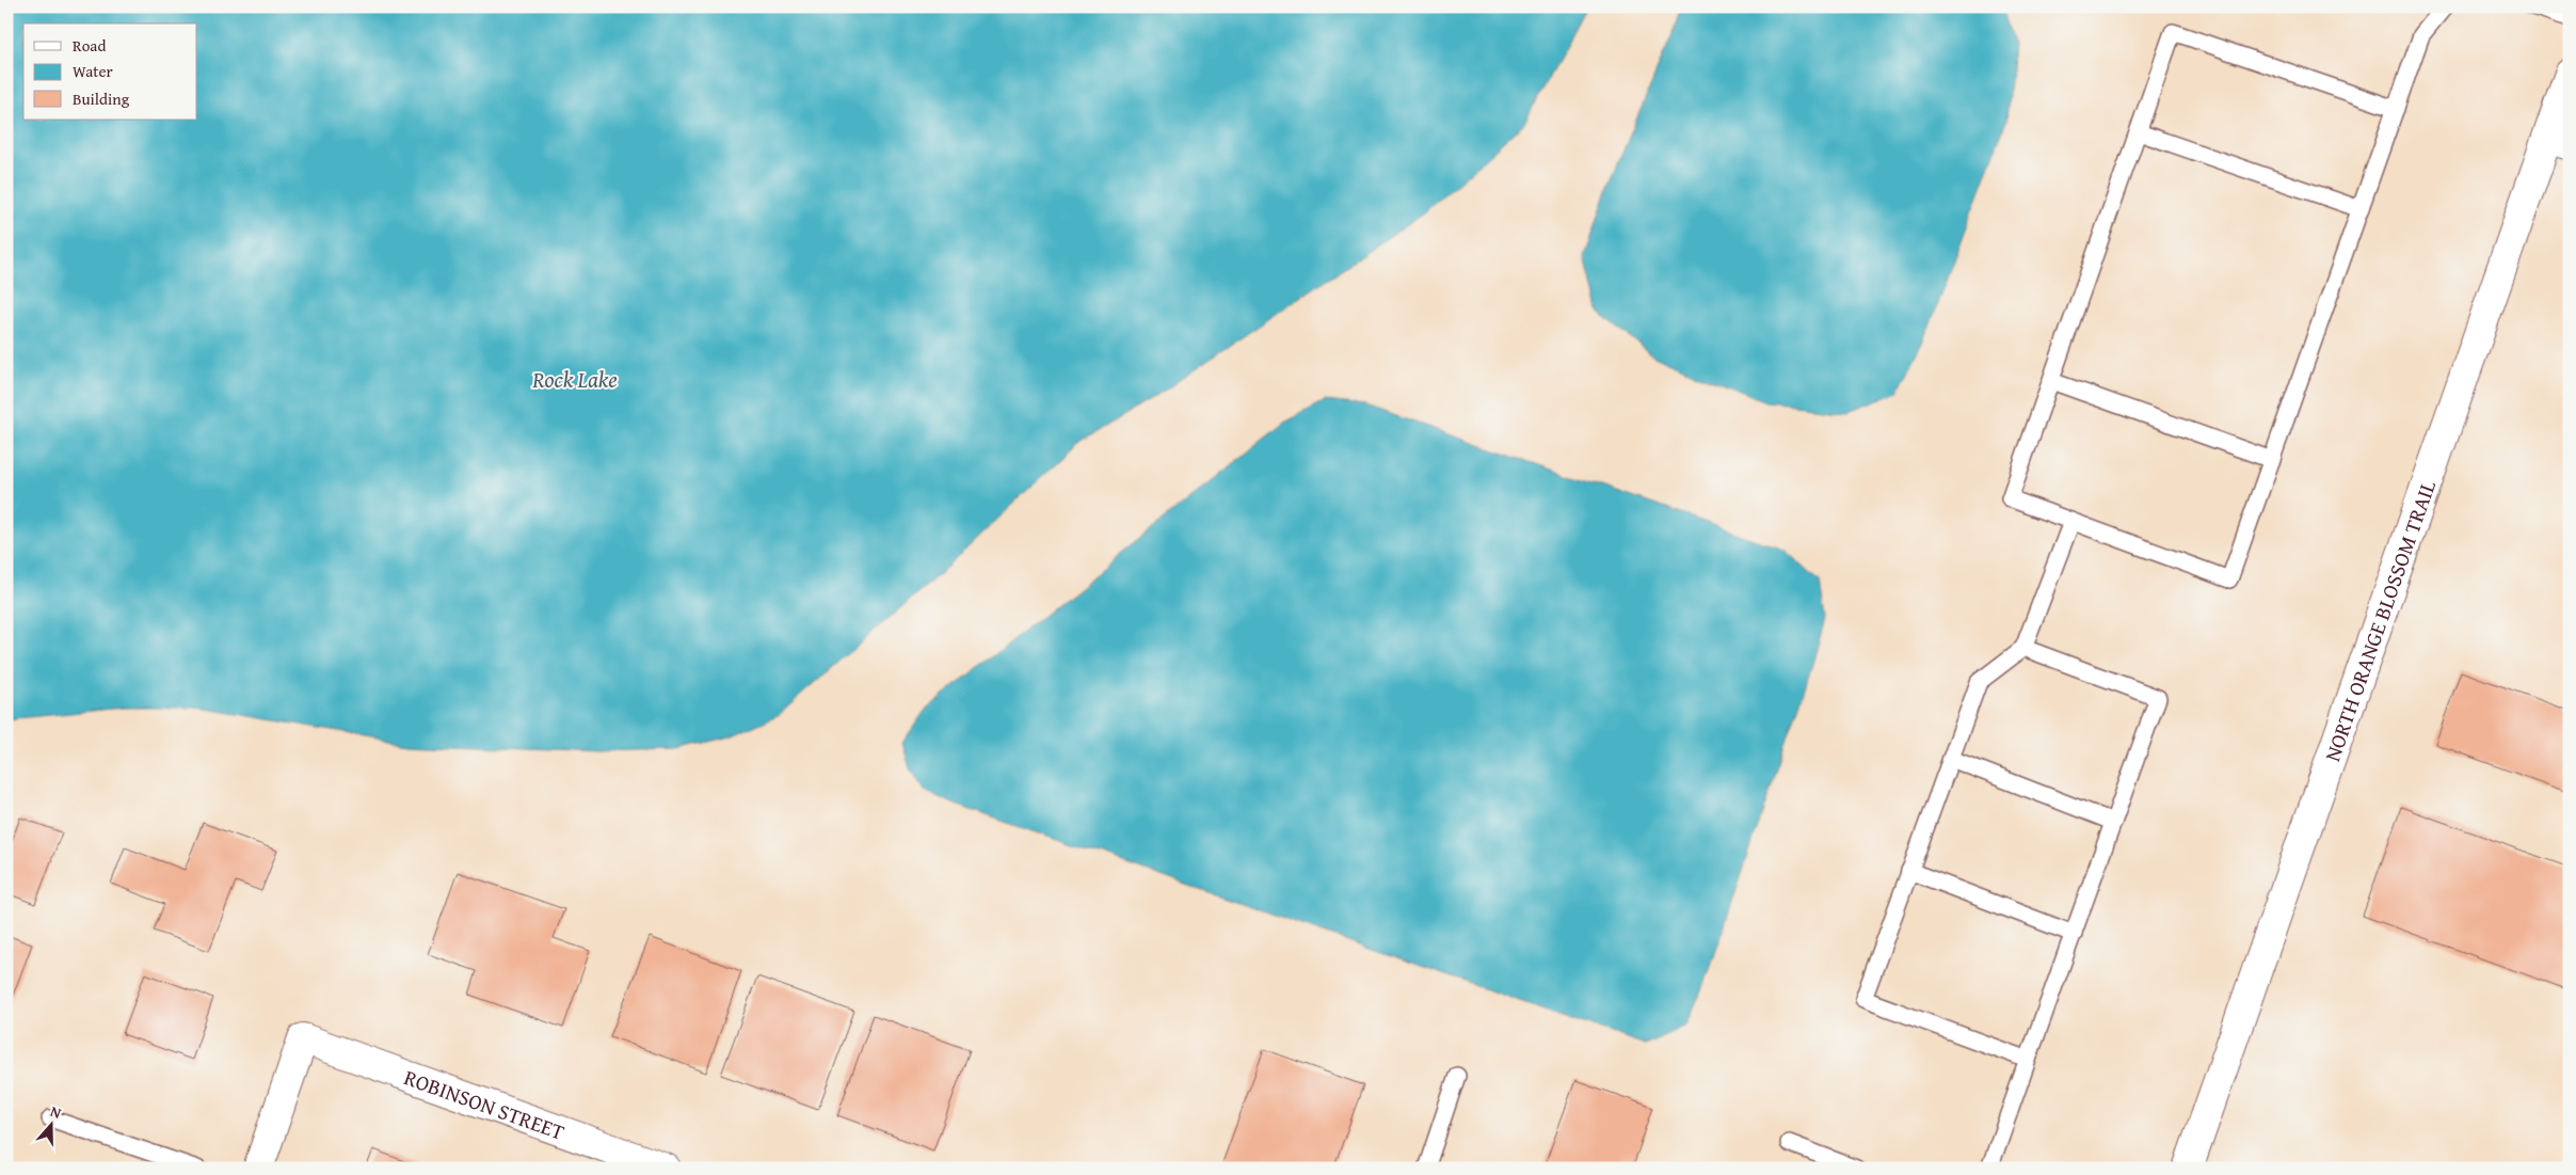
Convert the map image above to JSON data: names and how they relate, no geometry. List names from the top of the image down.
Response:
{
  "streets": {
    "main road": ["NORTH ORANGE BLOSSOM TRAIL", "ROBINSON STREET"]
  },
  "water": ["Rock Lake"],
  "legend": ["Road", "Water", "Building"],
  "north": "top"
}
